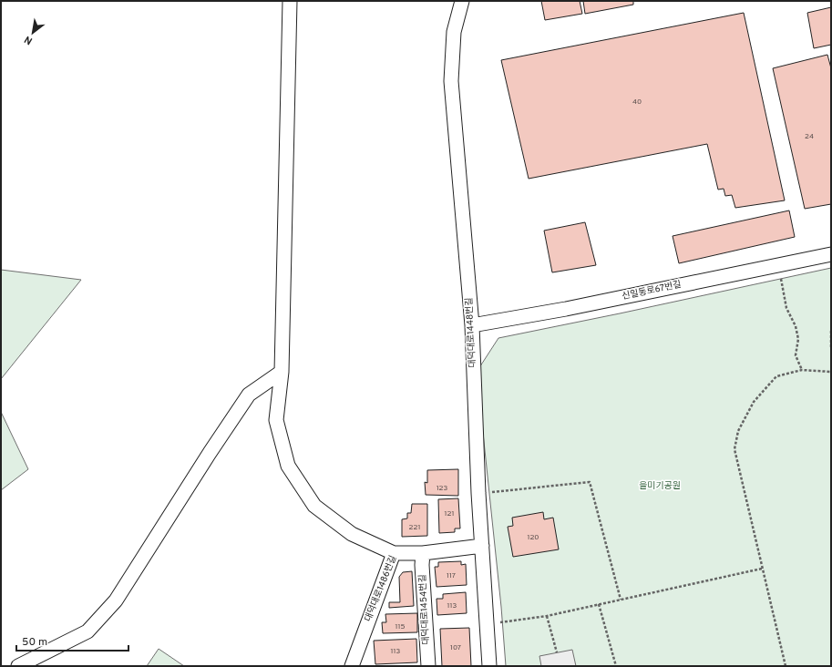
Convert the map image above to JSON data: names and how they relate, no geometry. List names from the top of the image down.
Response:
{
  "streets": {
    "street": [
      "신일동로67번길",
      "대덕대로1448번길",
      "대덕대로1486번길",
      "대덕대로1454번길"
    ]
  },
  "crossings": [
    ["신일동로67번길", "대덕대로1448번길"],
    ["대덕대로1448번길", "대덕대로1486번길"],
    ["대덕대로1486번길", "대덕대로1454번길"]
  ],
  "parks": ["을미기공원"],
  "house_numbers": [
    "40",
    "24",
    "123",
    "121",
    "221",
    "120",
    "117",
    "113",
    "115",
    "107",
    "113"
  ],
  "scale_bar": "50 m",
  "north": "bottom left"
}
